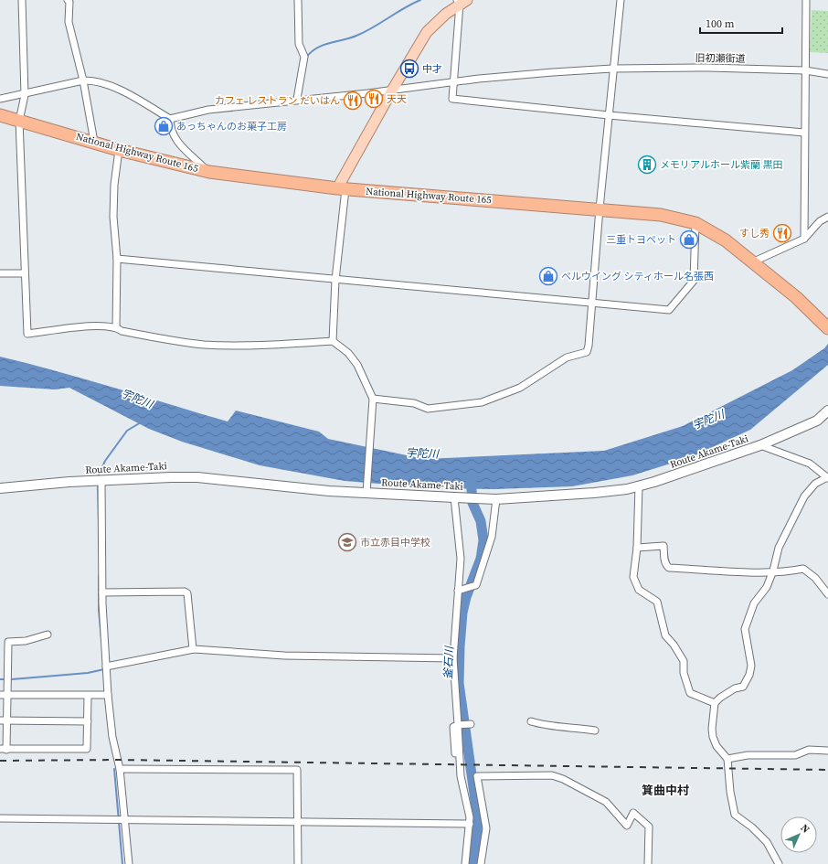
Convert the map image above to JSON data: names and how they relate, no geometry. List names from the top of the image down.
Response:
{
  "streets": {
    "highway": ["National Highway Route 165"],
    "main road": ["Route Akame-Taki"],
    "street": ["旧初瀬街道"]
  },
  "districts": ["箕曲中村"],
  "water": ["宇陀川", "釜石川"],
  "places": {
    "bus stop": ["中才"],
    "restaurant": ["天天", "カフェ レストラン だいはん", "すし秀"],
    "shop": ["あっちゃんのお菓子工房", "三重トヨペット", "ベルウイング シティホール名張西"],
    "building": ["メモリアルホール紫蘭 黒田"],
    "school or university": ["市立赤目中学校"]
  },
  "scale_bar": "100 m",
  "north": "top right"
}
